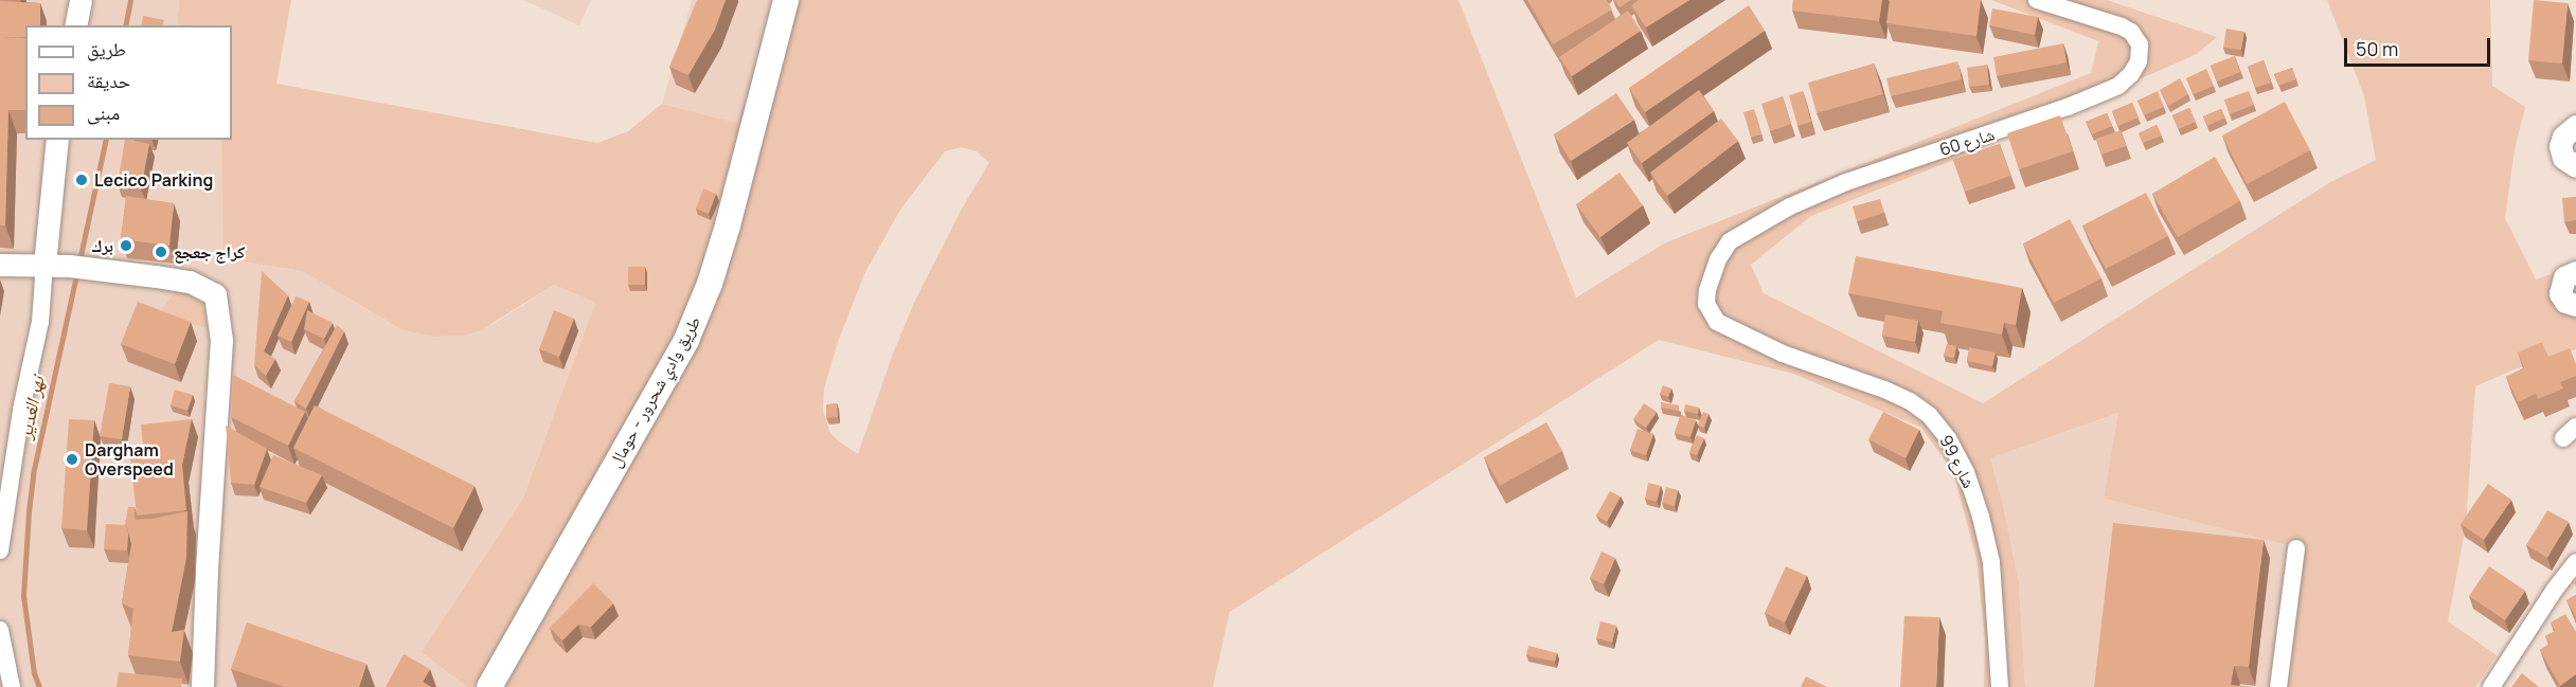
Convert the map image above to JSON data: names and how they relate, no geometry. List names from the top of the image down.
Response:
{
  "streets": {
    "main road": ["طريق وادي شحرور - حومال"],
    "street": ["شارع 60", "شارع 99"]
  },
  "crossings": [
    ["شارع 60", "شارع 99"]
  ],
  "water": ["نهر الغدير"],
  "places": [
    "Lecico Parking",
    "برك",
    "كراج جعجع",
    "Dargham Overspeed"
  ],
  "legend": ["طريق", "حديقة", "مبنى"],
  "scale_bar": "50 m"
}
